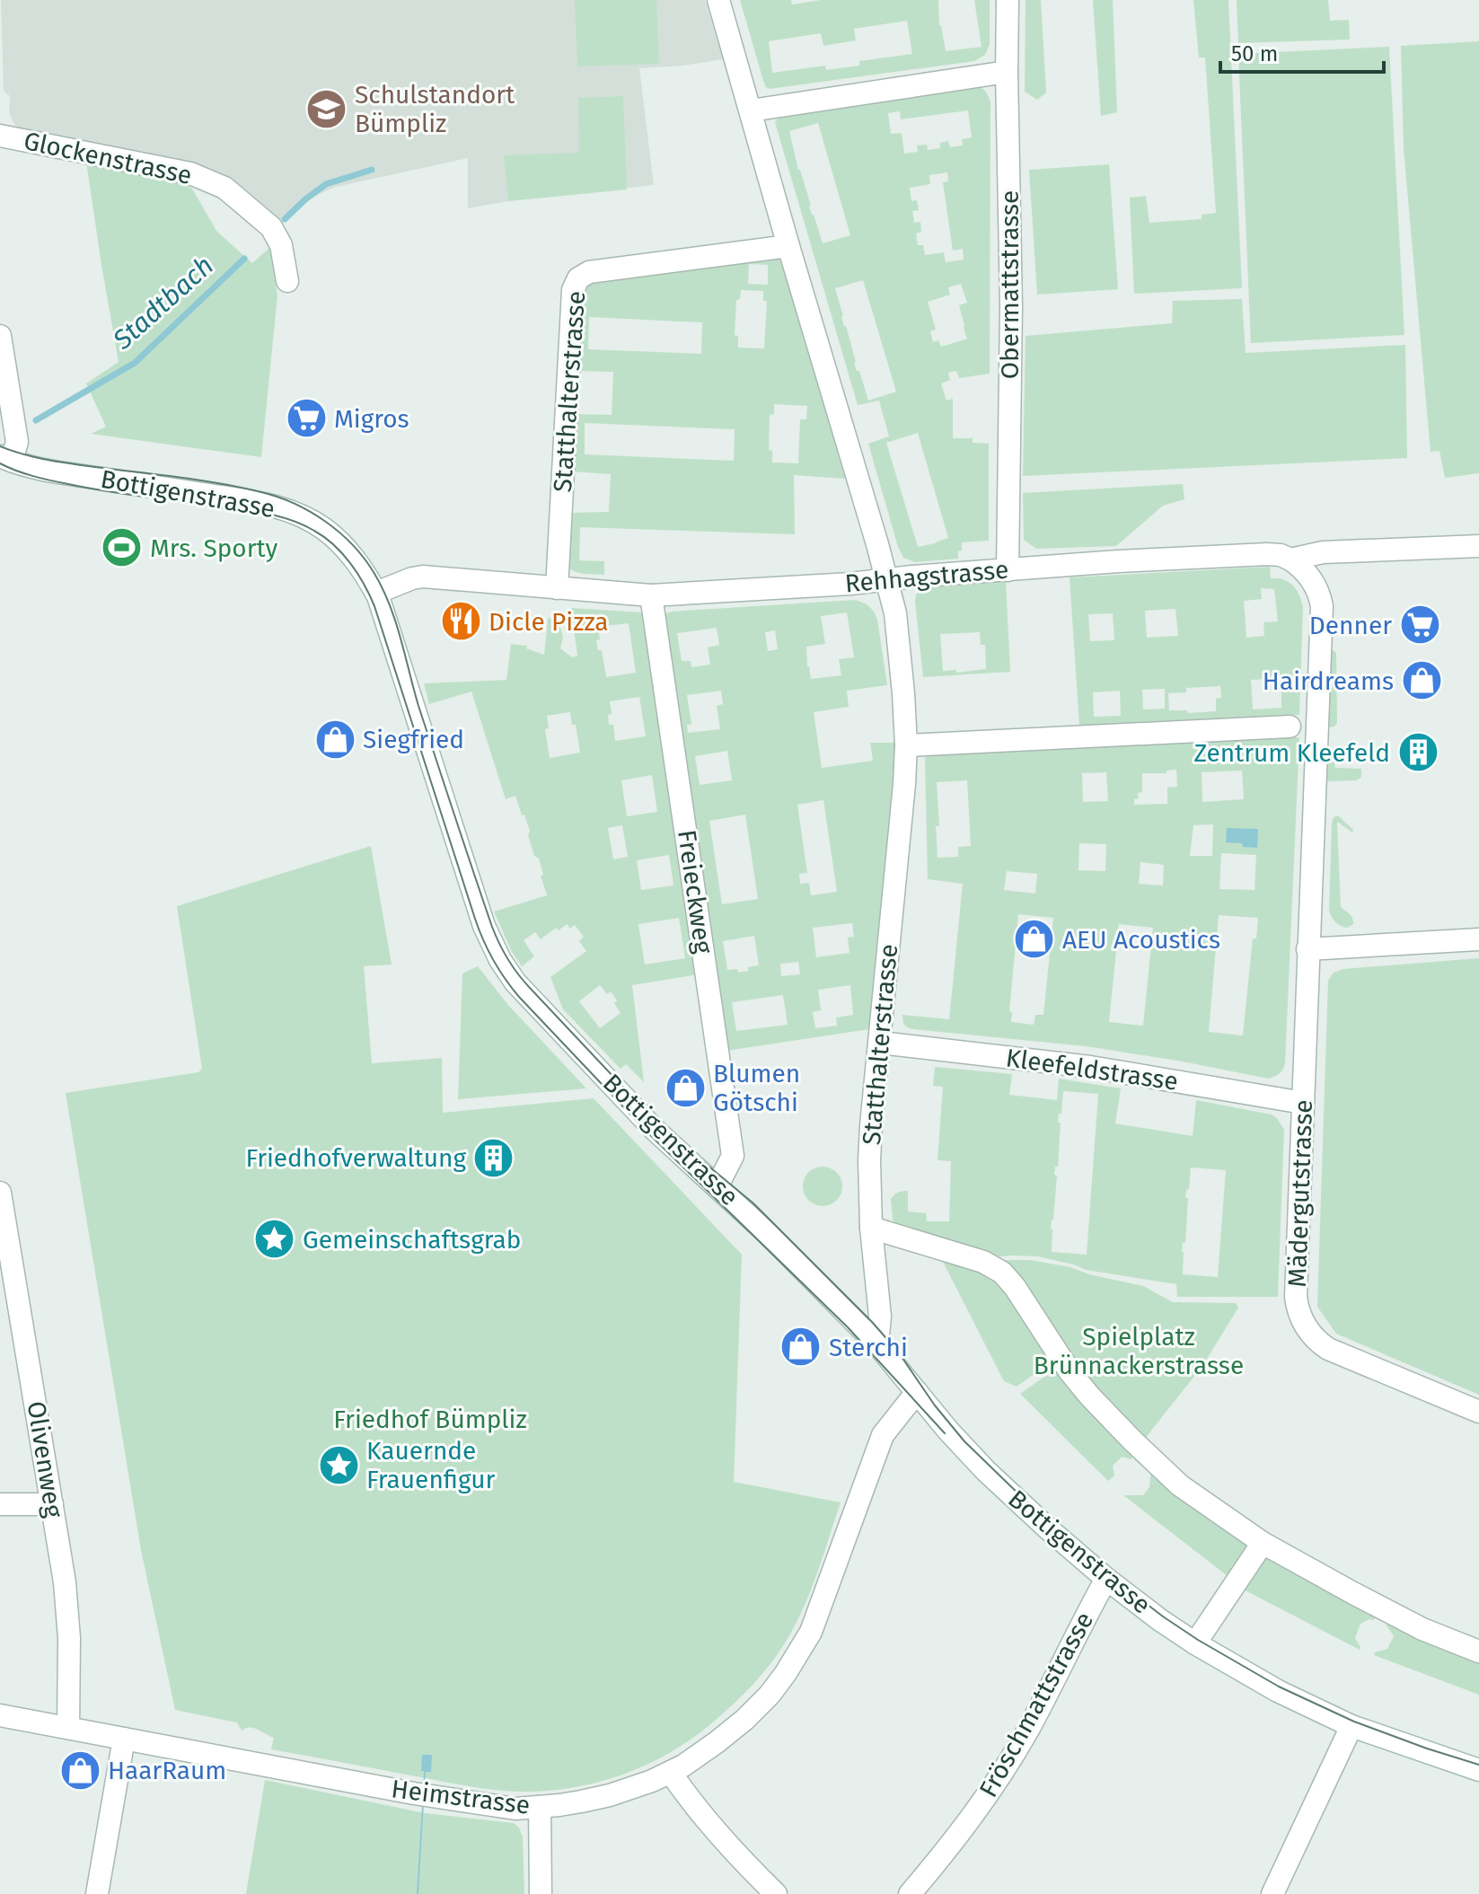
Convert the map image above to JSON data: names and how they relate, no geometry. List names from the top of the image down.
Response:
{
  "streets": {
    "street": [
      "Glockenstrasse",
      "Obermattstrasse",
      "Statthalterstrasse",
      "Bottigenstrasse",
      "Rehhagstrasse",
      "Freieckweg",
      "Kleefeldstrasse",
      "Mädergutstrasse",
      "Olivenweg",
      "Fröschmattstrasse",
      "Heimstrasse"
    ]
  },
  "crossings": [
    ["Obermattstrasse", "Rehhagstrasse"],
    ["Statthalterstrasse", "Bottigenstrasse"],
    ["Statthalterstrasse", "Rehhagstrasse"],
    ["Statthalterstrasse", "Kleefeldstrasse"],
    ["Bottigenstrasse", "Rehhagstrasse"],
    ["Bottigenstrasse", "Freieckweg"],
    ["Bottigenstrasse", "Fröschmattstrasse"],
    ["Bottigenstrasse", "Heimstrasse"],
    ["Rehhagstrasse", "Freieckweg"],
    ["Rehhagstrasse", "Mädergutstrasse"],
    ["Kleefeldstrasse", "Mädergutstrasse"],
    ["Olivenweg", "Heimstrasse"]
  ],
  "water": ["Stadtbach"],
  "parks": ["Spielplatz Brünnackerstrasse", "Friedhof Bümpliz"],
  "places": {
    "school or university": ["Schulstandort Bümpliz"],
    "supermarket": ["Migros", "Denner"],
    "sports": ["Mrs. Sporty"],
    "restaurant": ["Dicle Pizza"],
    "shop": [
      "Hairdreams",
      "Siegfried",
      "AEU Acoustics",
      "Blumen Götschi",
      "Sterchi",
      "HaarRaum"
    ],
    "building": ["Zentrum Kleefeld", "Friedhofverwaltung"],
    "place": ["Gemeinschaftsgrab", "Kauernde Frauenfigur"]
  },
  "scale_bar": "50 m"
}
